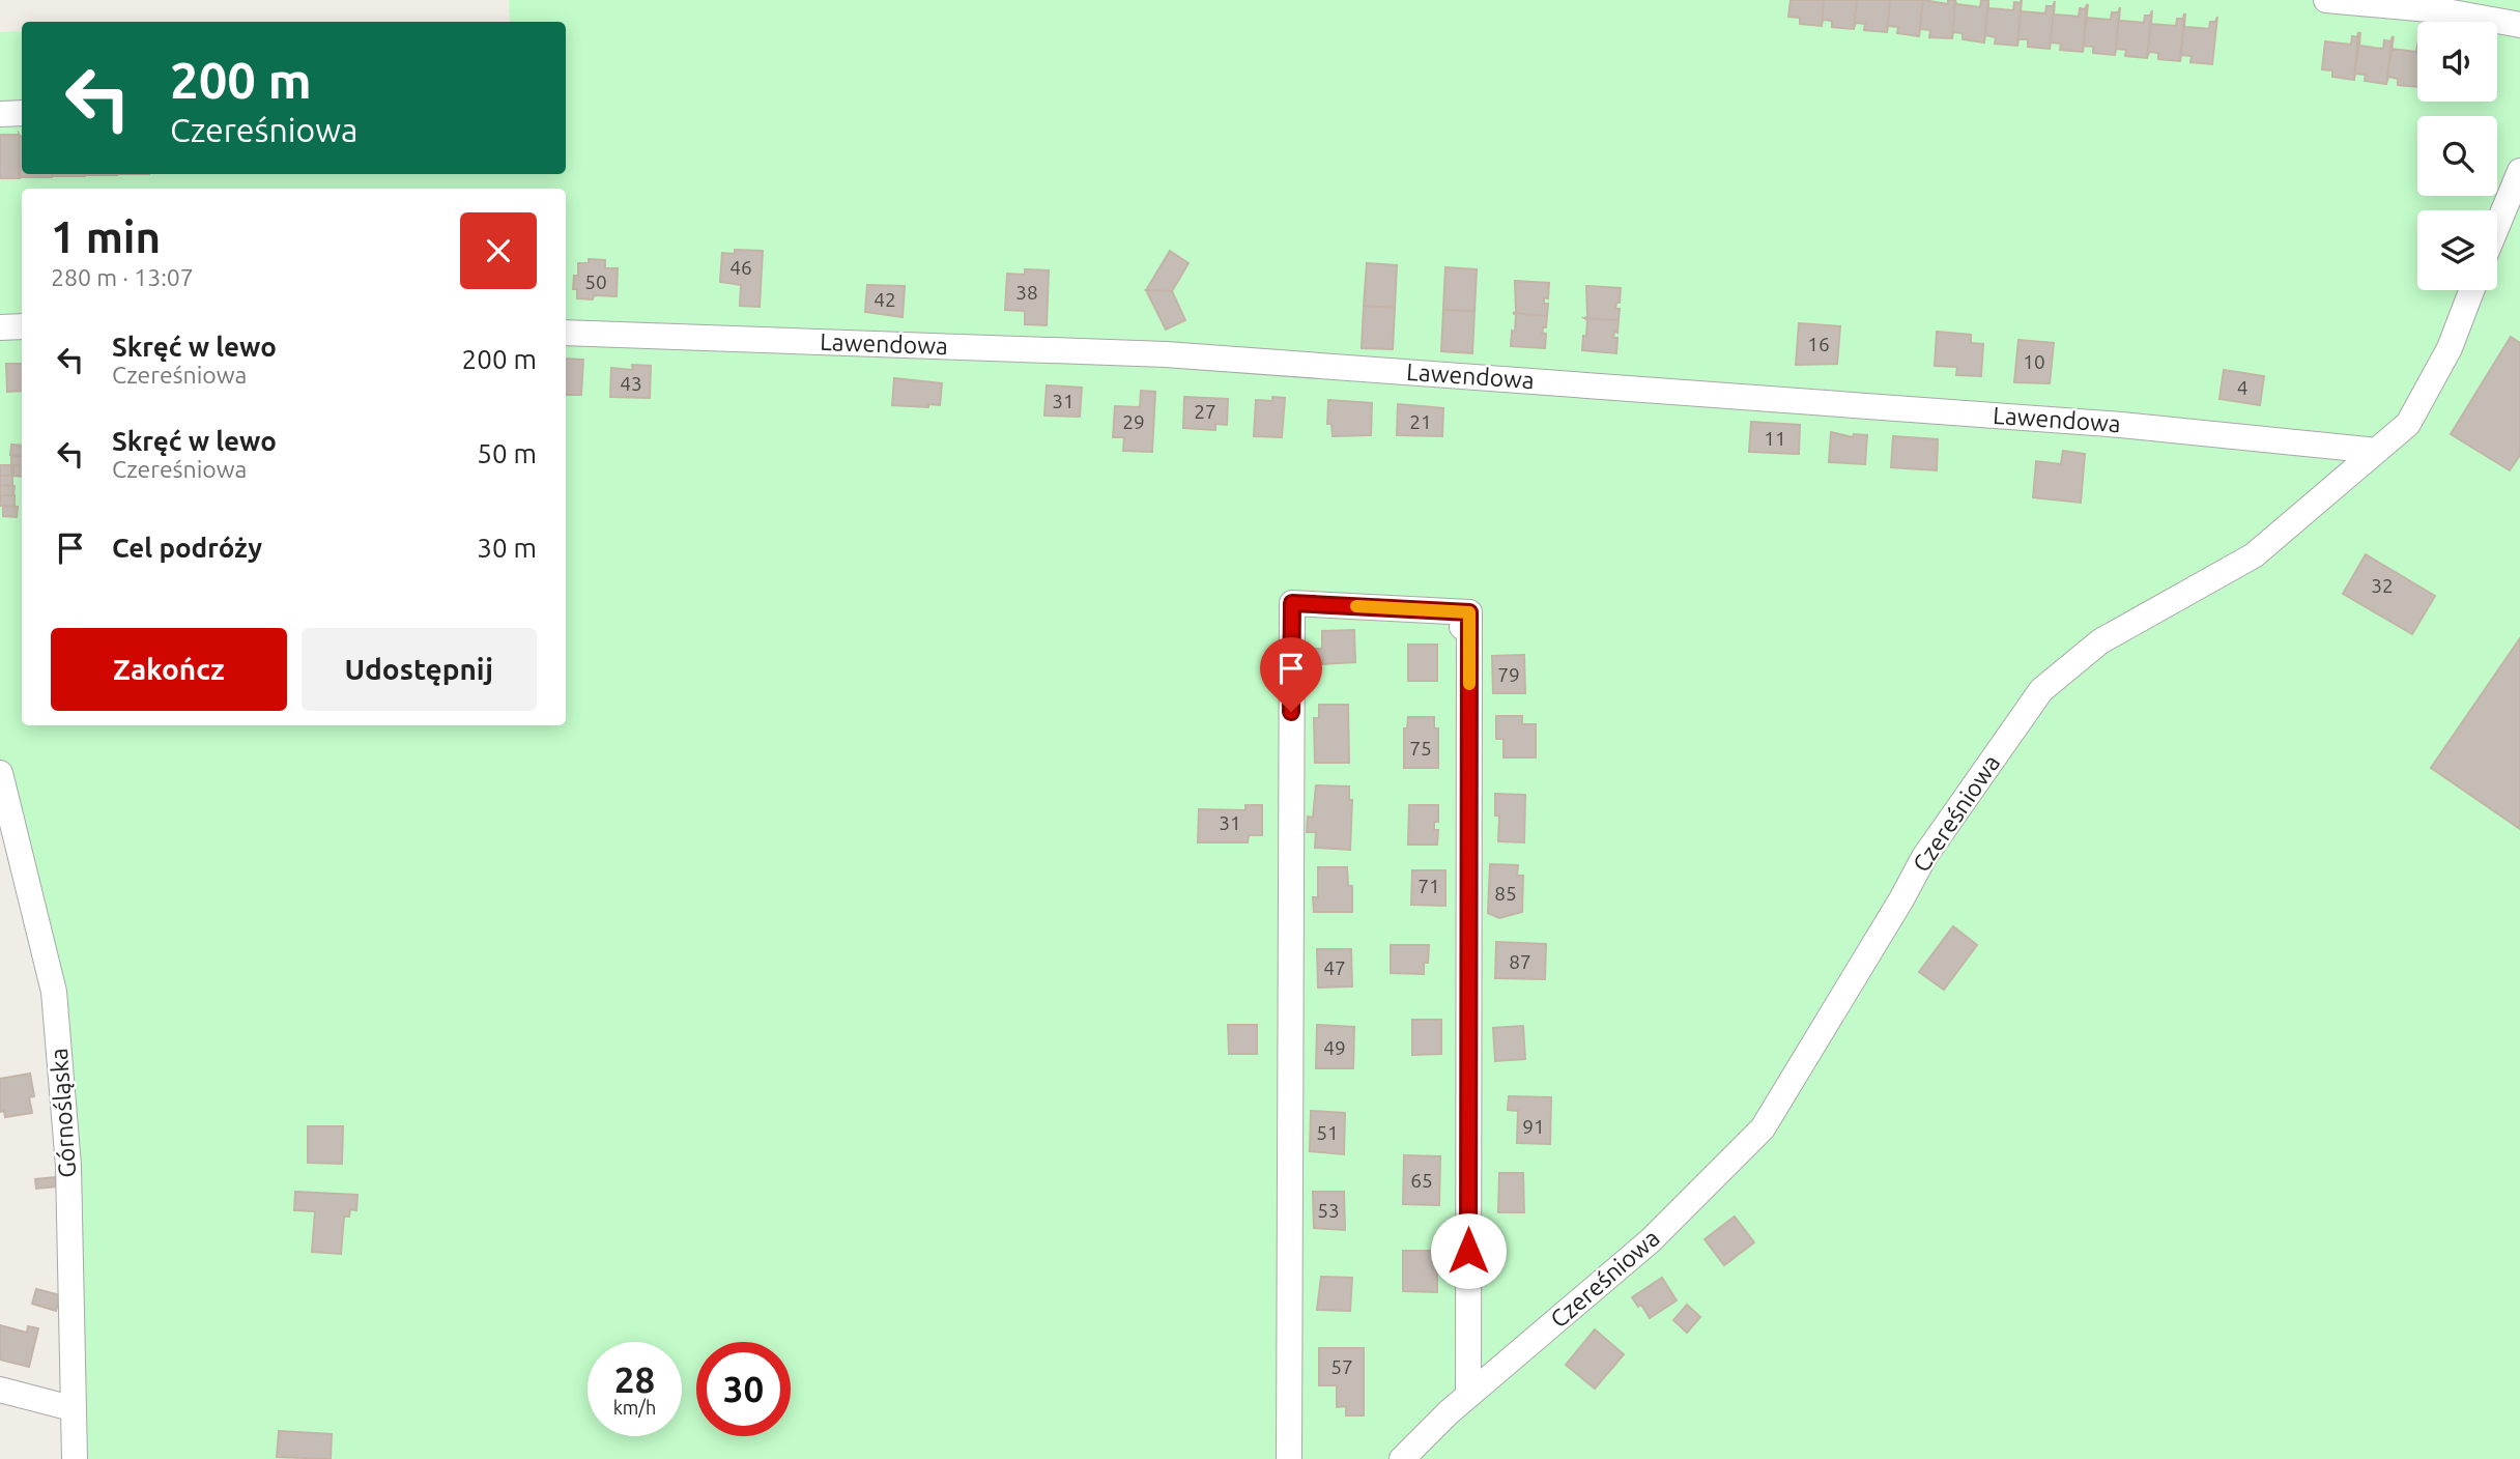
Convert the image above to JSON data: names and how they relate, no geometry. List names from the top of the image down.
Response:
{
  "streets": {
    "street": ["Lawendowa", "Czereśniowa", "Górnośląska"]
  },
  "crossings": [
    ["Lawendowa", "Czereśniowa"]
  ],
  "house_numbers": [
    "46",
    "50",
    "38",
    "42",
    "16",
    "10",
    "43",
    "4",
    "31",
    "27",
    "29",
    "21",
    "11",
    "32",
    "79",
    "75",
    "31",
    "71",
    "85",
    "87",
    "47",
    "49",
    "91",
    "51",
    "65",
    "53",
    "57"
  ],
  "page": {
    "turn": ["200 m", "Czereśniowa"],
    "heading": ["1 min", "280 m · 13:07"],
    "list": [
      {
        "name": "Skręć w lewo",
        "note": "Czereśniowa",
        "value": "200 m"
      },
      {
        "name": "Skręć w lewo",
        "note": "Czereśniowa",
        "value": "50 m"
      },
      {
        "name": "Cel podróży",
        "value": "30 m"
      }
    ],
    "buttons": ["Zakończ", "Udostępnij"],
    "speed": "28 km/h",
    "limit": "30"
  }
}
